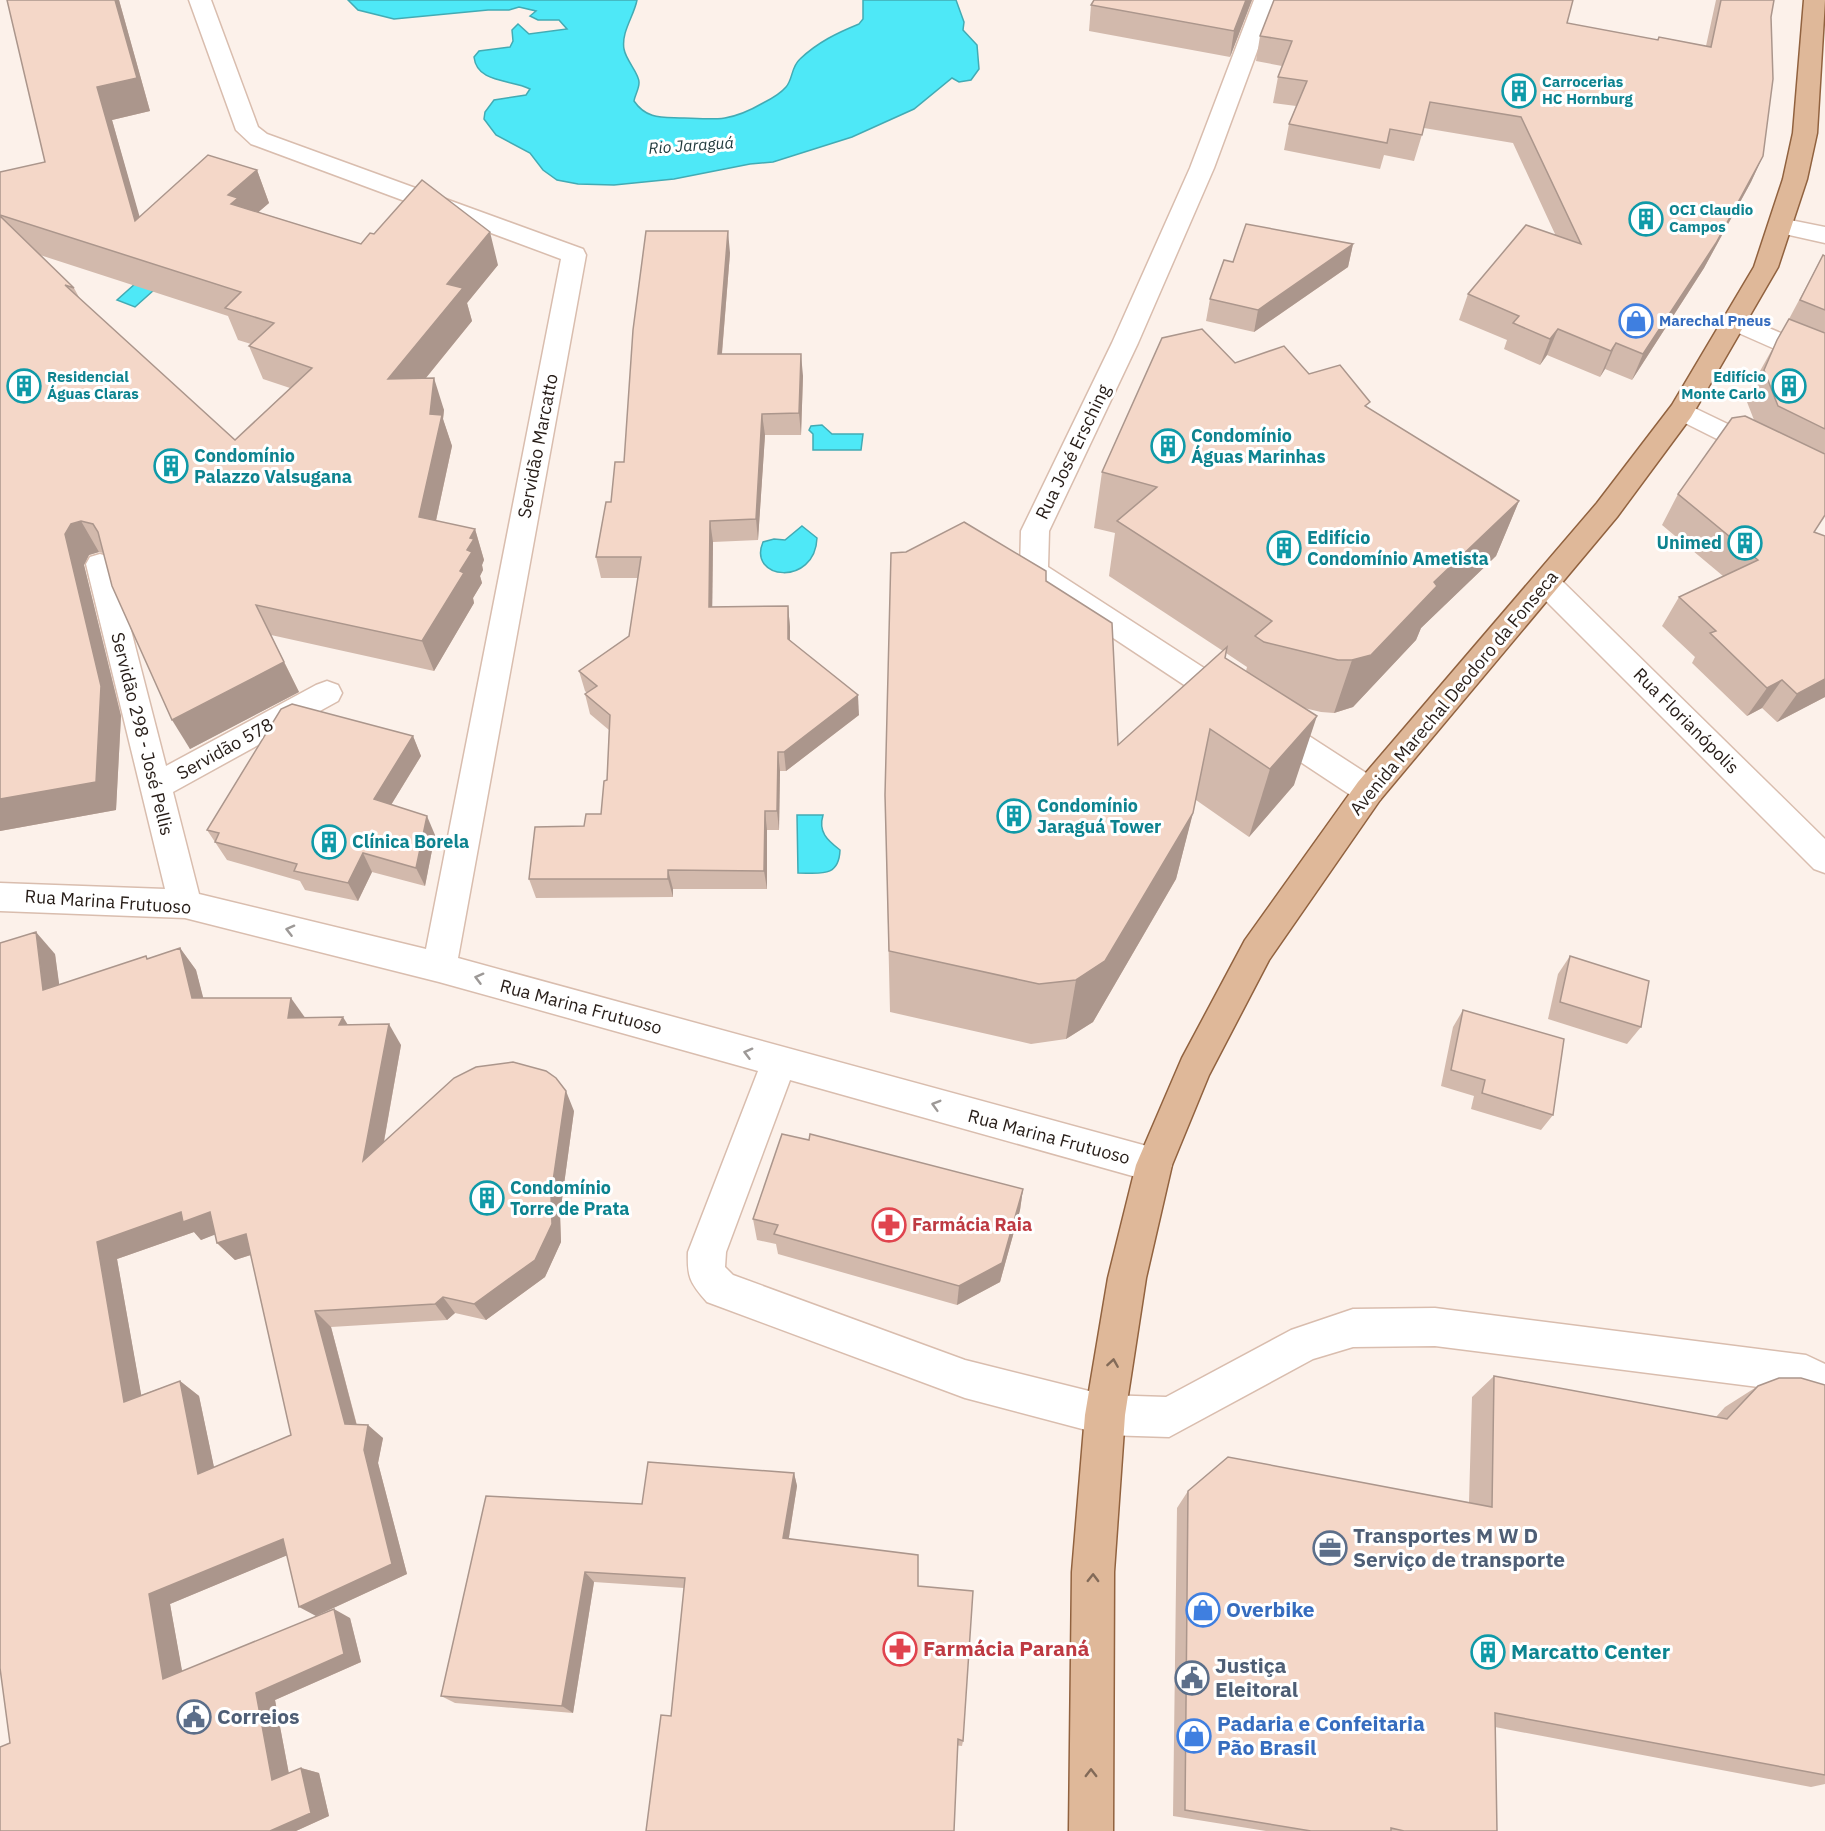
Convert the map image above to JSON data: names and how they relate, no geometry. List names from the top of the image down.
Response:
{
  "streets": {
    "main road": ["Avenida Marechal Deodoro da Fonseca"],
    "street": [
      "Servidão Marcatto",
      "Rua José Ersching",
      "Rua Florianópolis",
      "Servidão 298 - José Pellis",
      "Servidão 578",
      "Rua Marina Frutuoso"
    ]
  },
  "crossings": [
    ["Servidão Marcatto", "Rua Marina Frutuoso"],
    ["Rua José Ersching", "Avenida Marechal Deodoro da Fonseca"],
    ["Avenida Marechal Deodoro da Fonseca", "Rua Florianópolis"],
    ["Avenida Marechal Deodoro da Fonseca", "Rua Marina Frutuoso"],
    ["Servidão 298 - José Pellis", "Servidão 578"],
    ["Servidão 298 - José Pellis", "Rua Marina Frutuoso"]
  ],
  "one_way": ["Rua Marina Frutuoso"],
  "water": ["Rio Jaraguá"],
  "places": {
    "building": [
      "Carrocerias HC Hornburg",
      "OCI Claudio Campos",
      "Residencial Águas Claras",
      "Edifício Monte Carlo",
      "Condomínio Águas Marinhas",
      "Condomínio Palazzo Valsugana",
      "Unimed",
      "Edifício Condomínio Ametista",
      "Condomínio Jaraguá Tower",
      "Clínica Borela",
      "Condomínio Torre de Prata",
      "Marcatto Center"
    ],
    "shop": ["Marechal Pneus", "Overbike", "Padaria e Confeitaria Pão Brasil"],
    "pharmacy": ["Farmácia Raia", "Farmácia Paraná"],
    "office": ["Transportes M W D Serviço de transporte"],
    "public building": ["Justiça Eleitoral", "Correios"]
  }
}
